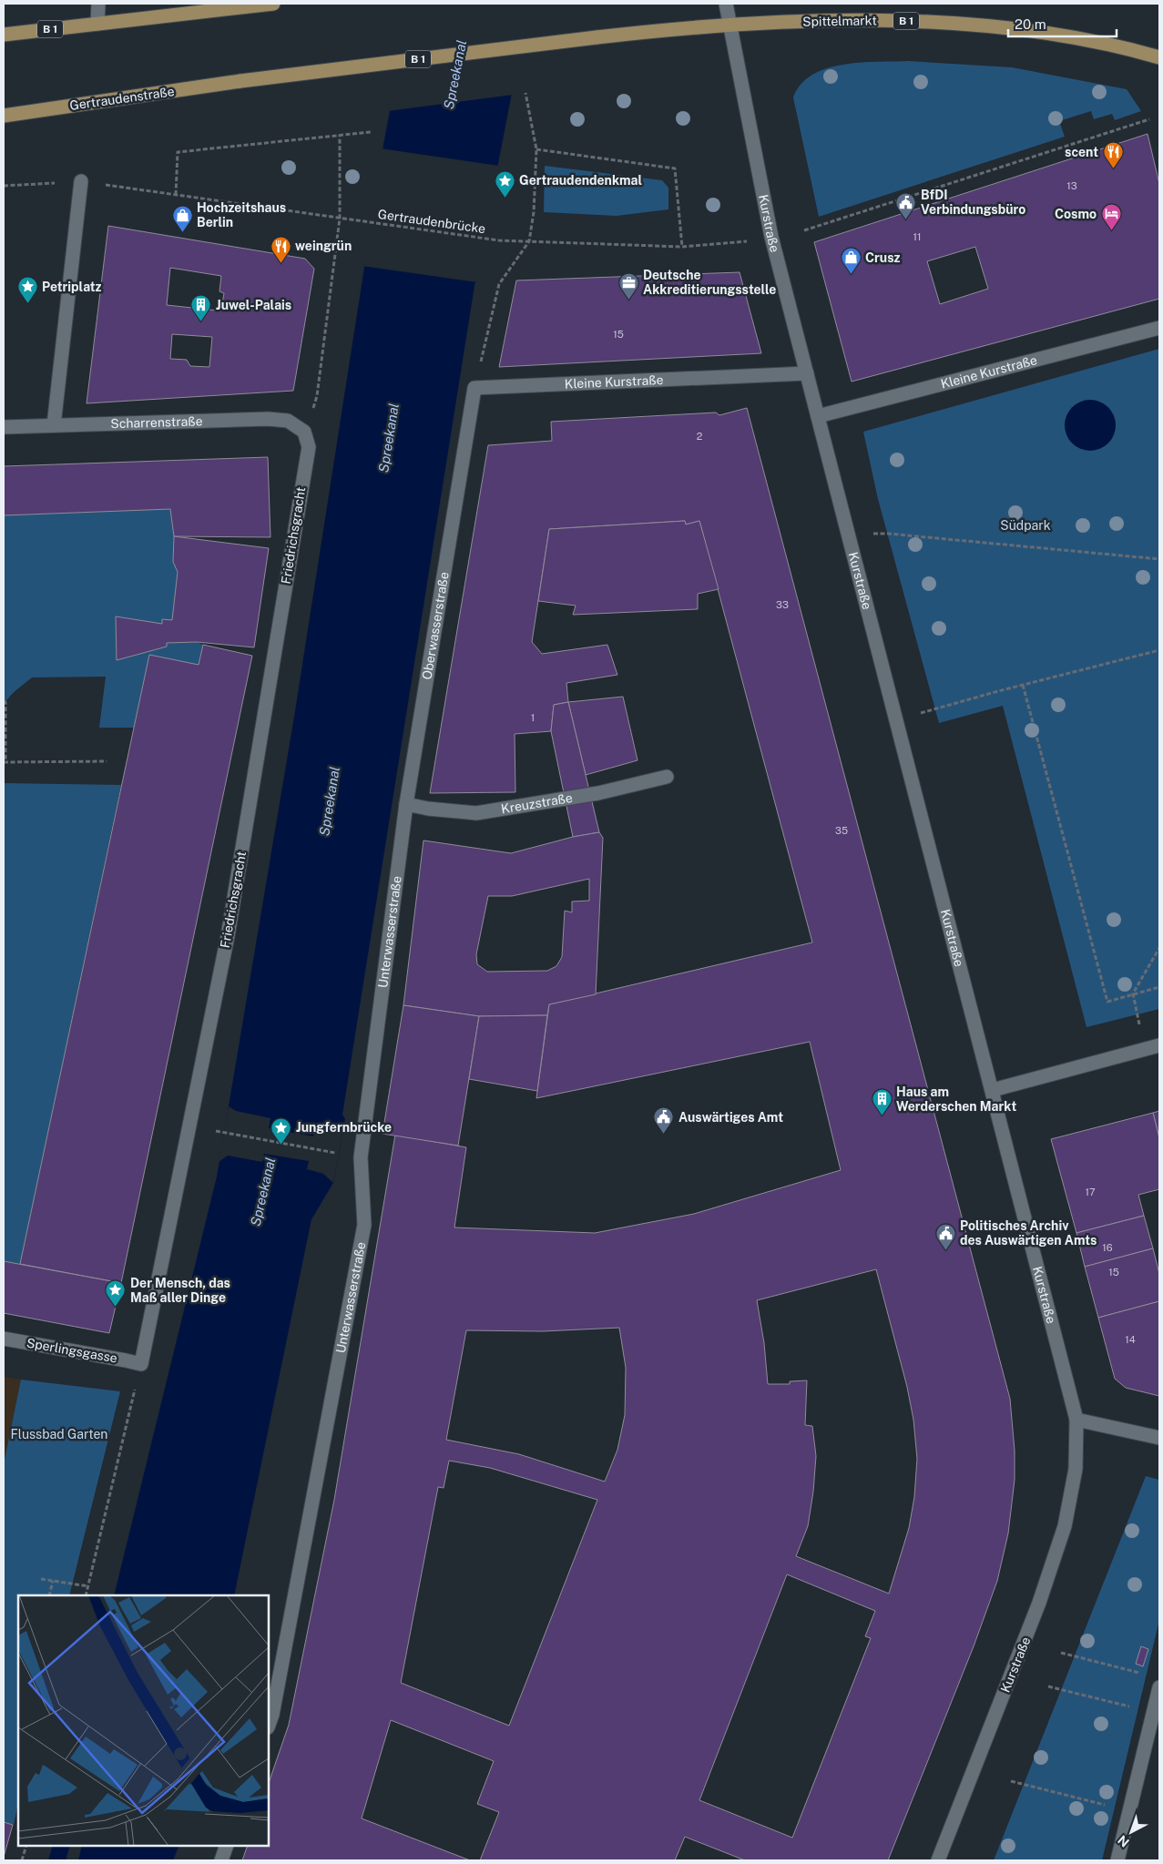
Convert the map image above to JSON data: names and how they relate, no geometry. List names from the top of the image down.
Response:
{
  "streets": {
    "main road": ["Spittelmarkt", "B 1", "Gertraudenstraße"],
    "street": [
      "Kurstraße",
      "Kleine Kurstraße",
      "Scharrenstraße",
      "Friedrichsgracht",
      "Oberwasserstraße",
      "Kreuzstraße",
      "Unterwasserstraße",
      "Sperlingsgasse"
    ],
    "path": ["Gertraudenbrücke"]
  },
  "crossings": [
    ["Spittelmarkt", "Gertraudenstraße"],
    ["Spittelmarkt", "Kurstraße"],
    ["Kurstraße", "Kleine Kurstraße"],
    ["Kleine Kurstraße", "Oberwasserstraße"],
    ["Scharrenstraße", "Friedrichsgracht"],
    ["Friedrichsgracht", "Sperlingsgasse"],
    ["Oberwasserstraße", "Kreuzstraße"],
    ["Oberwasserstraße", "Unterwasserstraße"]
  ],
  "water": ["Spreekanal"],
  "parks": ["Südpark", "Flussbad Garten"],
  "places": {
    "restaurant": ["scent", "weingrün"],
    "place": [
      "Gertraudendenkmal",
      "Petriplatz",
      "Jungfernbrücke",
      "Der Mensch, das Maß aller Dinge"
    ],
    "public building": ["BfDI Verbindungsbüro", "Auswärtiges Amt", "Politisches Archiv des Auswärtigen Amts"],
    "hotel": ["Cosmo"],
    "shop": ["Hochzeitshaus Berlin", "Crusz"],
    "office": ["Deutsche Akkreditierungsstelle"],
    "building": ["Juwel-Palais", "Haus am Werderschen Markt"]
  },
  "house_numbers": [
    "13",
    "11",
    "15",
    "2",
    "33",
    "1",
    "35",
    "17",
    "16",
    "15",
    "14"
  ],
  "scale_bar": "20 m",
  "north": "bottom left"
}
